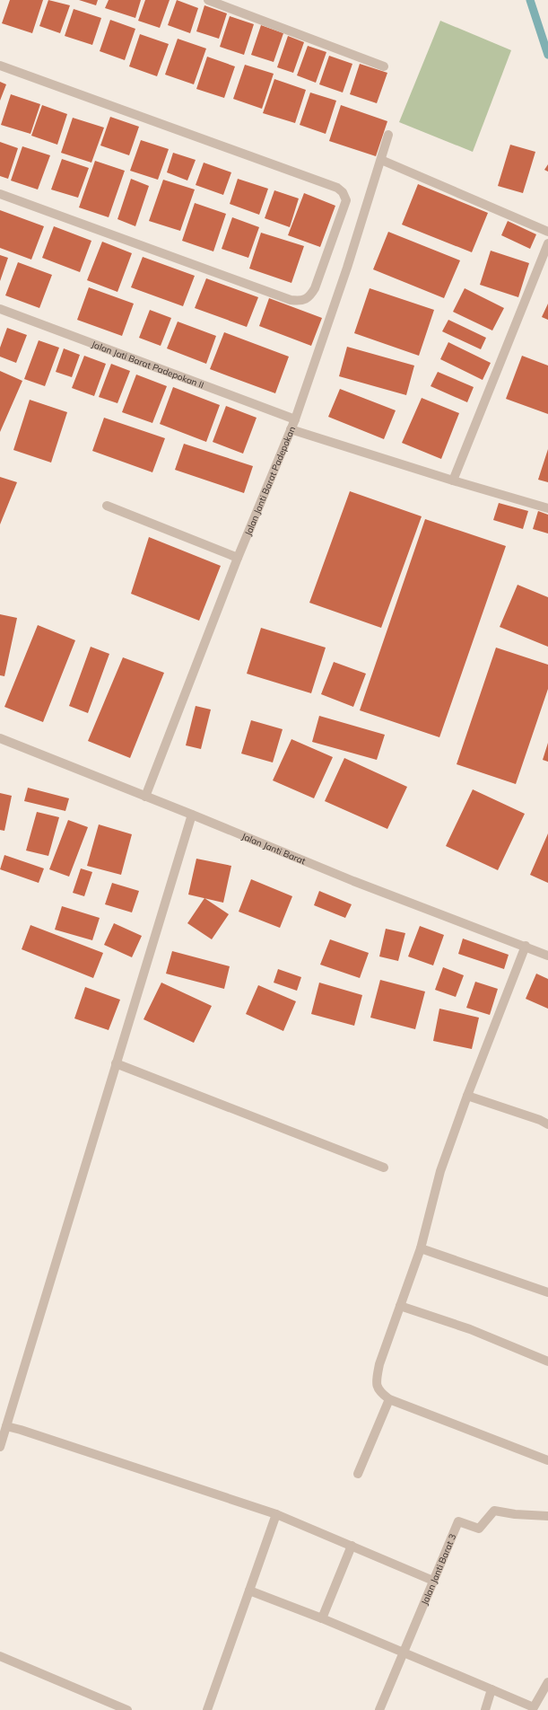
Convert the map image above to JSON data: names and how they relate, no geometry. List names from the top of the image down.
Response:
{
  "streets": {
    "street": [
      "Jalan Jati Barat Padepokan II",
      "Jalan Janti Barat Padepokan",
      "Jalan Janti Barat",
      "Jalan Janti Barat 3"
    ]
  },
  "crossings": [
    ["Jalan Jati Barat Padepokan II", "Jalan Janti Barat Padepokan"],
    ["Jalan Janti Barat Padepokan", "Jalan Janti Barat"]
  ]
}
